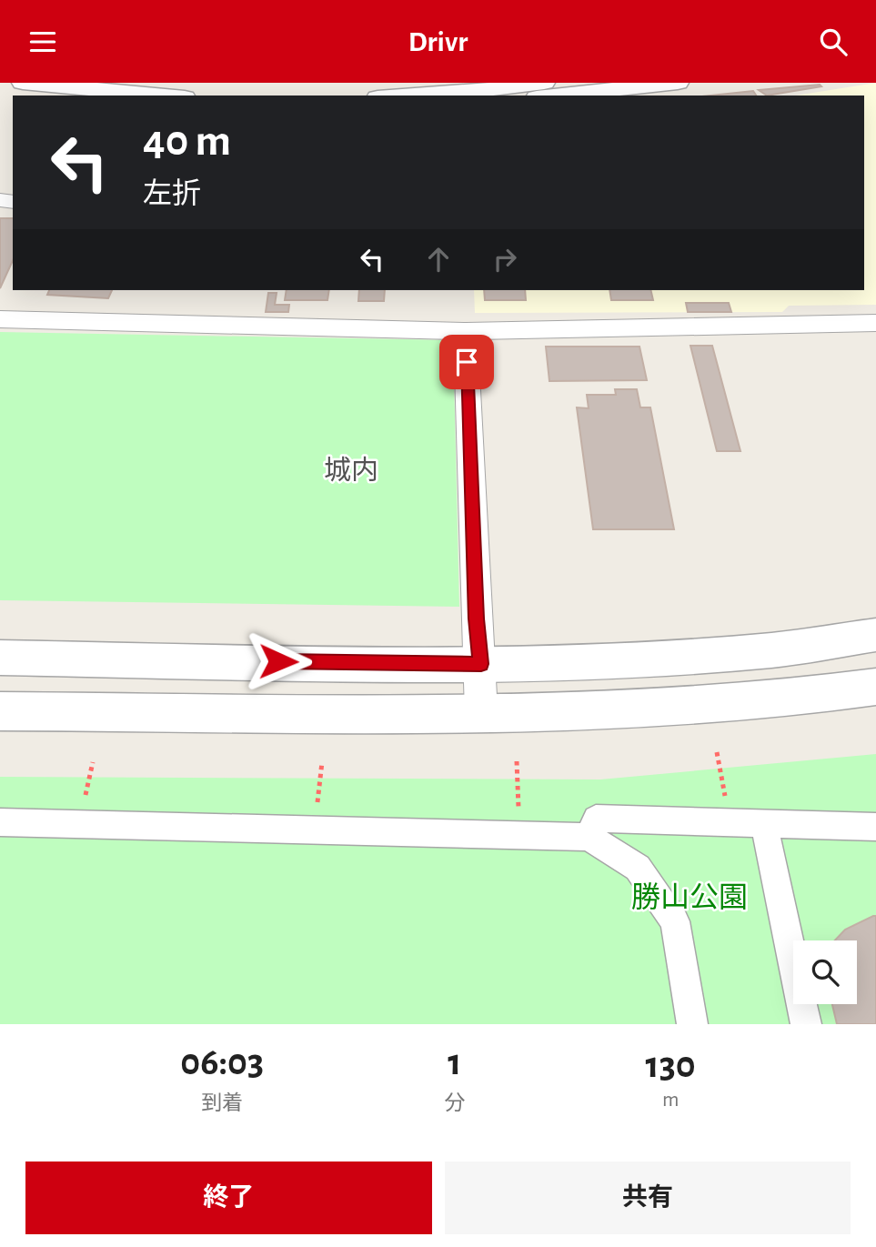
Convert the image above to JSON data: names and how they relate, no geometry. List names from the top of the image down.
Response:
{
  "districts": ["城内"],
  "parks": ["勝山公園"],
  "page": {
    "header": "Drivr",
    "turn": ["40 m", "左折"],
    "eta": [
      "06:03",
      "到着",
      "1",
      "分",
      "130",
      "m"
    ],
    "buttons": ["終了", "共有"]
  }
}
